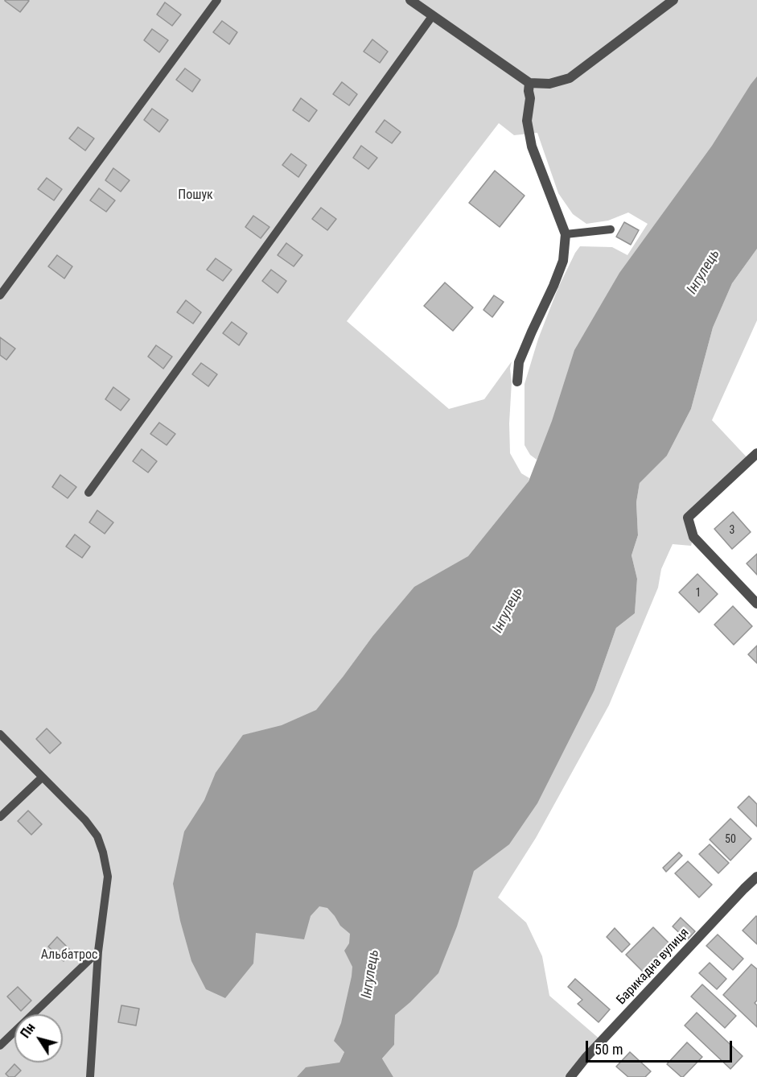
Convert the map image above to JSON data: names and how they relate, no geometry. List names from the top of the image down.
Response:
{
  "streets": {
    "street": ["Барикадна вулиця"]
  },
  "water": ["Інгулець"],
  "parks": ["Пошук", "Альбатрос"],
  "house_numbers": ["3", "1", "50"],
  "scale_bar": "50 m",
  "north": "top left"
}
